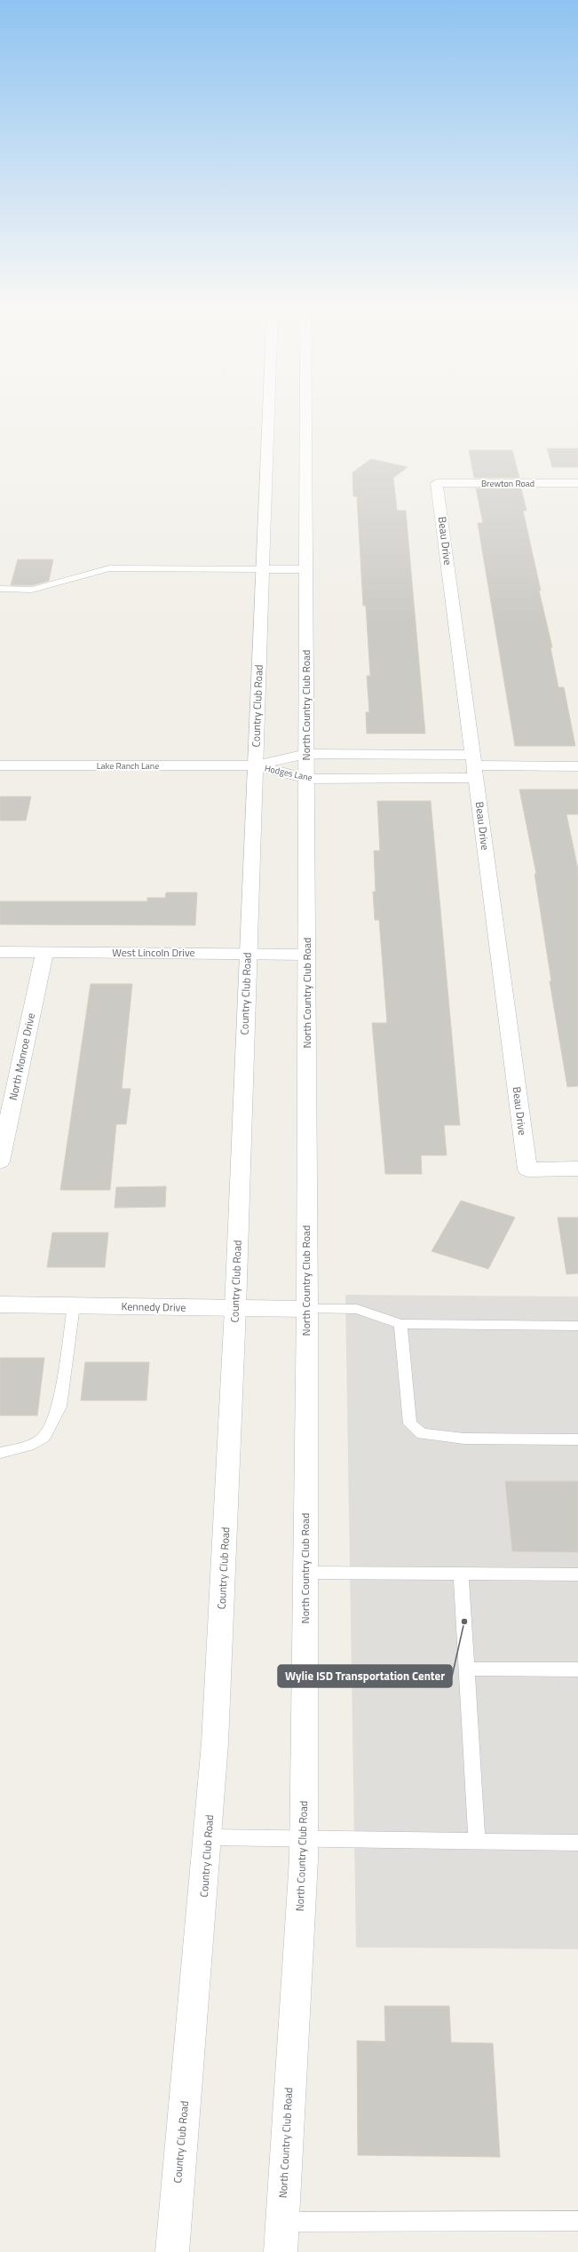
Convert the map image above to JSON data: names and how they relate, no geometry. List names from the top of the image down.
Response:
{
  "streets": {
    "main road": [
      "Brewton Road",
      "Beau Drive",
      "North Country Club Road",
      "Country Club Road",
      "Lake Ranch Lane",
      "Hodges Lane",
      "West Lincoln Drive",
      "North Monroe Drive",
      "Kennedy Drive"
    ]
  },
  "crossings": [
    ["Brewton Road", "Beau Drive"],
    ["Beau Drive", "Hodges Lane"],
    ["North Country Club Road", "Hodges Lane"],
    ["North Country Club Road", "West Lincoln Drive"],
    ["North Country Club Road", "Kennedy Drive"],
    ["Country Club Road", "Lake Ranch Lane"],
    ["Country Club Road", "Hodges Lane"],
    ["Country Club Road", "West Lincoln Drive"],
    ["Country Club Road", "Kennedy Drive"],
    ["Lake Ranch Lane", "Hodges Lane"],
    ["West Lincoln Drive", "North Monroe Drive"]
  ],
  "places": ["Wylie ISD Transportation Center"]
}
